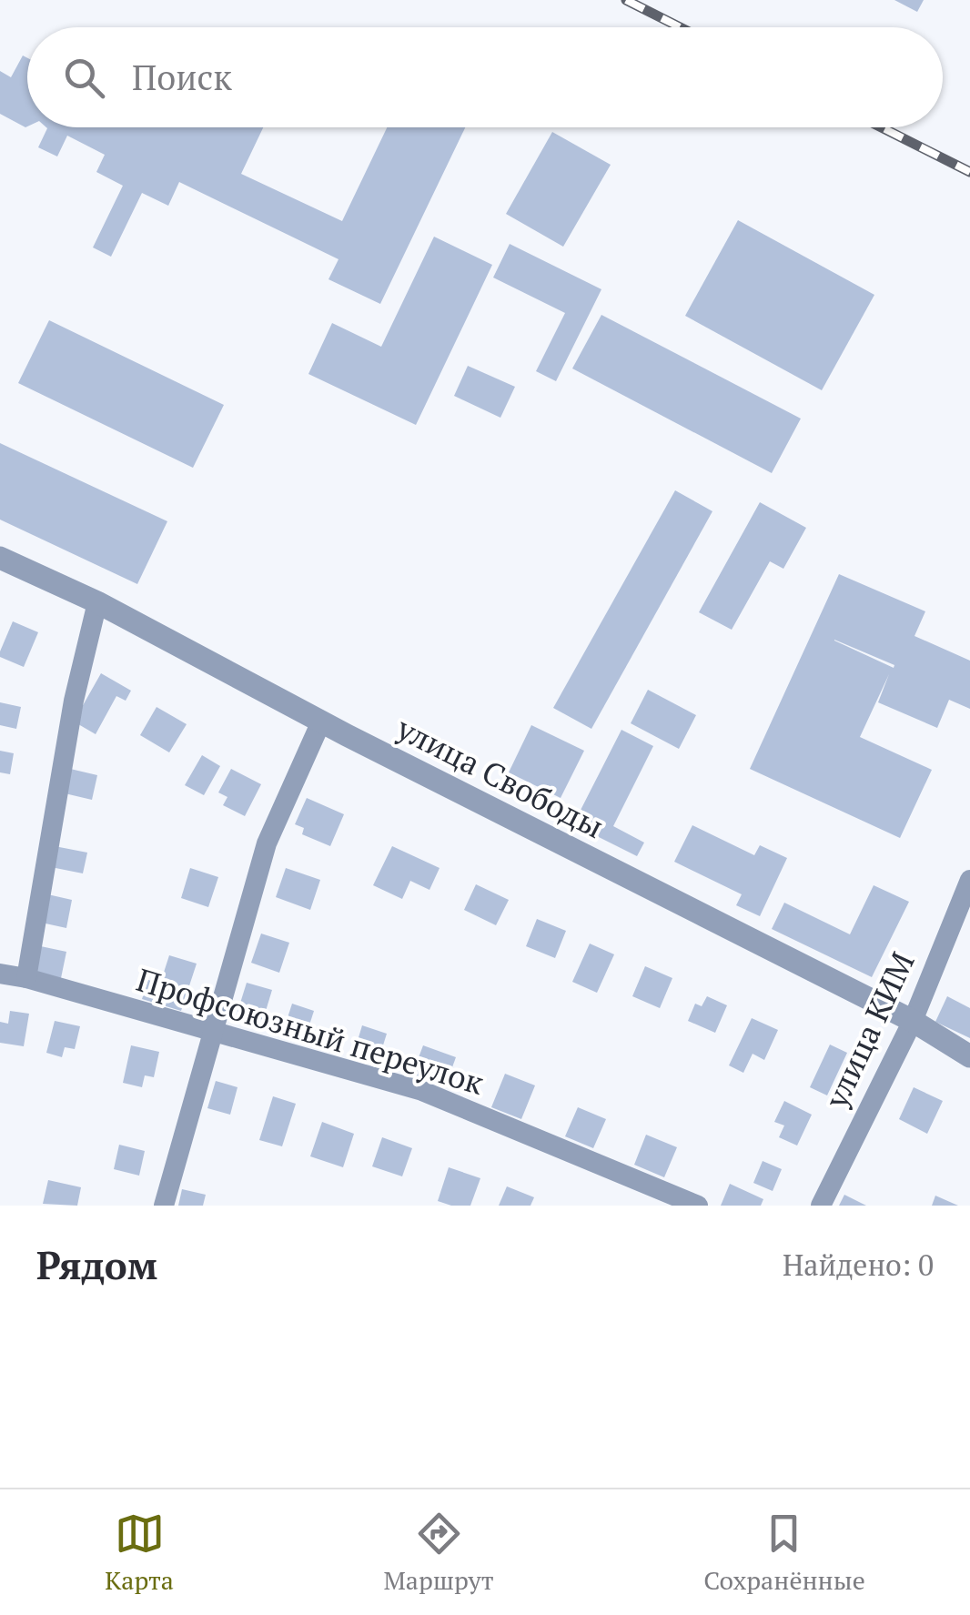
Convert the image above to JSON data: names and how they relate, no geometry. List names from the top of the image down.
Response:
{
  "streets": {
    "street": ["улица Свободы", "улица КИМ", "Профсоюзный переулок"]
  },
  "crossings": [
    ["улица Свободы", "улица КИМ"]
  ],
  "page": {
    "search": "Поиск",
    "heading": ["Рядом", "Найдено: 0"],
    "nav": ["Карта", "Маршрут", "Сохранённые"]
  }
}
